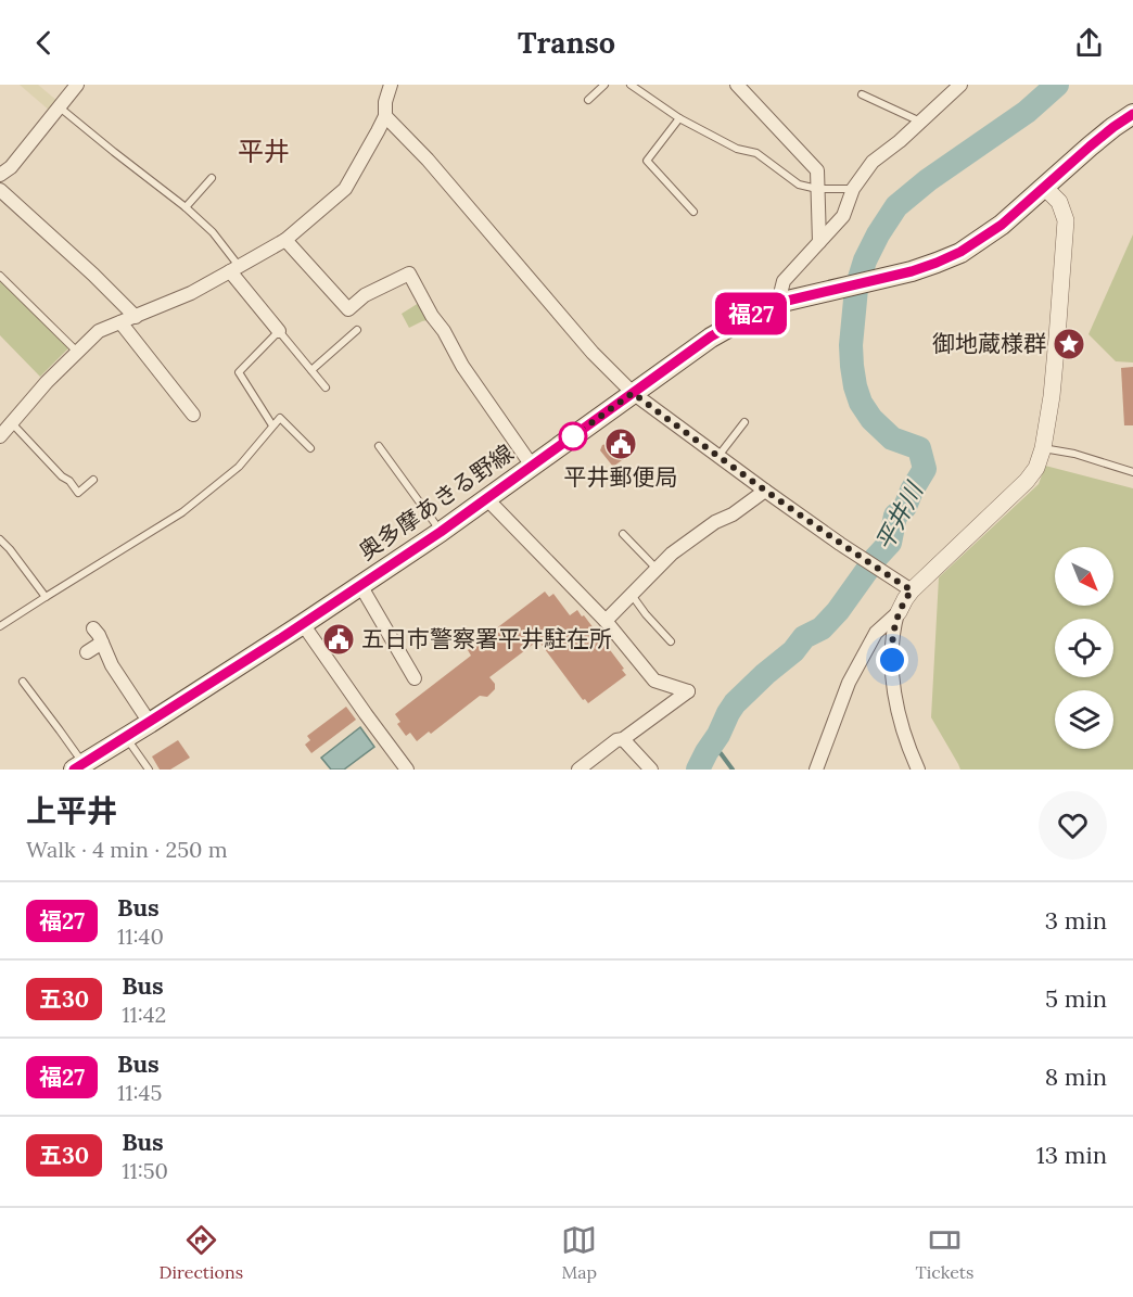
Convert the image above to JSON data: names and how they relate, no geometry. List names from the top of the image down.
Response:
{
  "streets": {
    "main road": ["奥多摩あきる野線"]
  },
  "districts": ["平井"],
  "water": ["平井川"],
  "places": {
    "place": ["御地蔵様群"],
    "public building": ["平井郵便局", "五日市警察署平井駐在所"]
  },
  "lines": ["bus line 福27"],
  "north": "bottom right",
  "page": {
    "header": "Transo",
    "on_map": "福27",
    "heading": ["上平井", "Walk · 4 min · 250 m"],
    "list": [
      {
        "mark": "福27",
        "name": "Bus",
        "note": "11:40",
        "value": "3 min"
      },
      {
        "mark": "五30",
        "name": "Bus",
        "note": "11:42",
        "value": "5 min"
      },
      {
        "mark": "福27",
        "name": "Bus",
        "note": "11:45",
        "value": "8 min"
      },
      {
        "mark": "五30",
        "name": "Bus",
        "note": "11:50",
        "value": "13 min"
      }
    ],
    "tabs": ["Directions", "Map", "Tickets"]
  }
}
